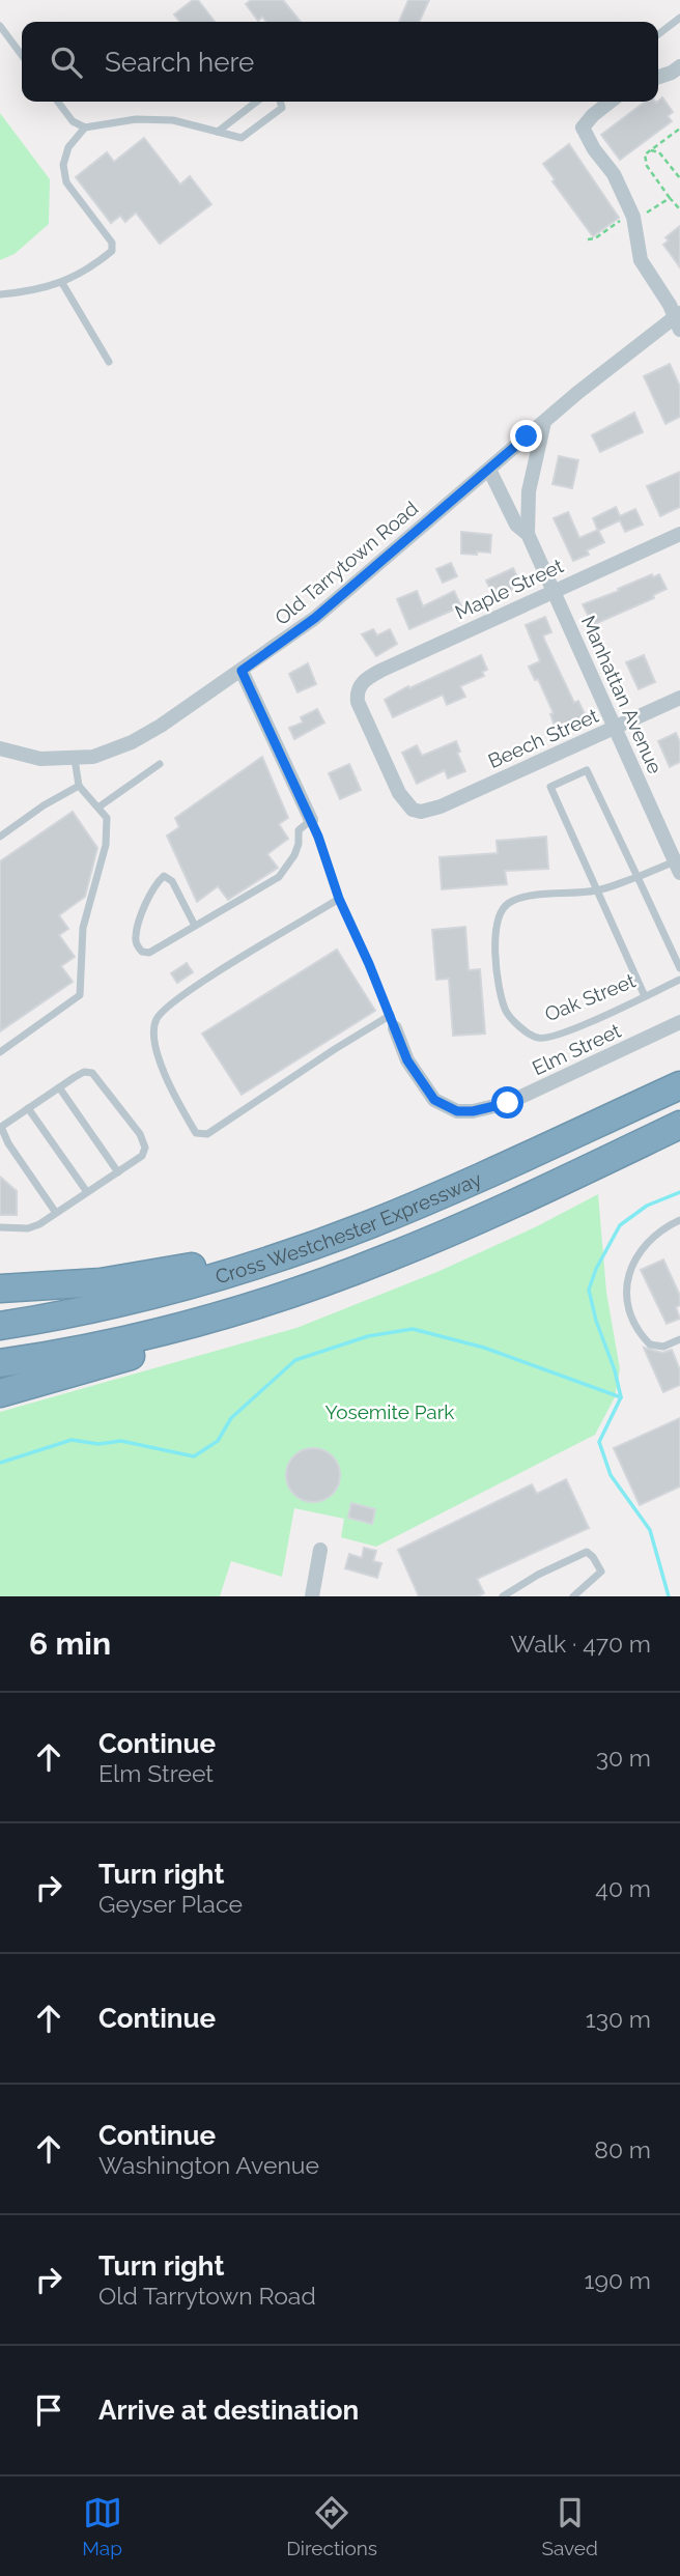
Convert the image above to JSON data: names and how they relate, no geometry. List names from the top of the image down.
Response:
{
  "streets": {
    "highway": ["Cross Westchester Expressway"],
    "street": [
      "Old Tarrytown Road",
      "Maple Street",
      "Manhattan Avenue",
      "Beech Street",
      "Elm Street"
    ],
    "lane": ["Oak Street"]
  },
  "crossings": [
    ["Old Tarrytown Road", "Manhattan Avenue"],
    ["Maple Street", "Manhattan Avenue"],
    ["Maple Street", "Beech Street"],
    ["Manhattan Avenue", "Beech Street"],
    ["Manhattan Avenue", "Oak Street"]
  ],
  "parks": ["Yosemite Park"],
  "page": {
    "search": "Search here",
    "heading": ["6 min", "Walk · 470 m"],
    "list": [
      ["Continue", "Elm Street", "30 m"],
      ["Turn right", "Geyser Place", "40 m"],
      ["Continue", "130 m"],
      ["Continue", "Washington Avenue", "80 m"],
      ["Turn right", "Old Tarrytown Road", "190 m"],
      "Arrive at destination"
    ],
    "nav": ["Map", "Directions", "Saved"]
  }
}
